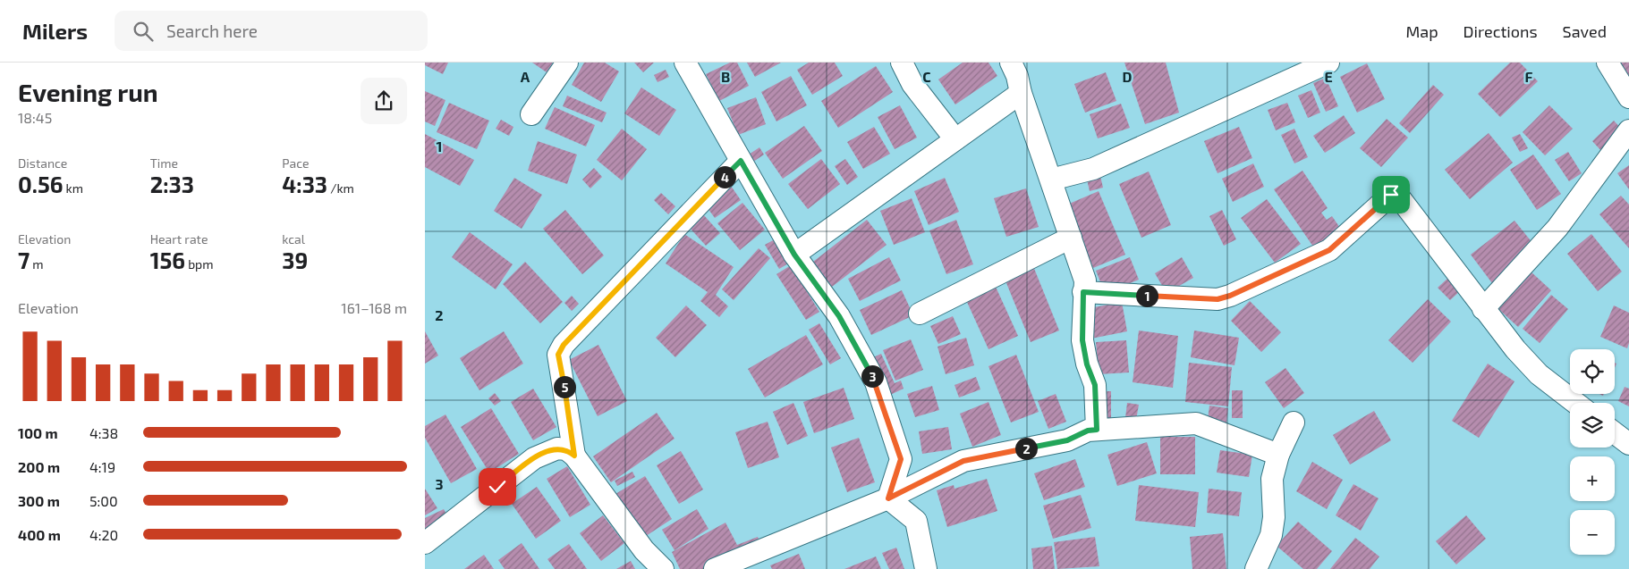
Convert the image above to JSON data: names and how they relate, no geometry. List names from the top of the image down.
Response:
{
  "page": {
    "header": "Milers",
    "search": "Search here",
    "nav": ["Map", "Directions", "Saved"],
    "heading": ["Evening run", "18:45"],
    "stats": [
      ["Distance", "0.56 km"],
      ["Time", "2:33"],
      ["Pace", "4:33 /km"],
      ["Elevation", "7 m"],
      ["Heart rate", "156 bpm"],
      ["kcal", "39"]
    ],
    "pins": [
      "4",
      "1",
      "3",
      "5",
      "2"
    ],
    "chart": ["Elevation", "161–168 m"],
    "map_buttons": ["+", "−"],
    "list": [
      {
        "name": "100 m",
        "note": "4:38"
      },
      {
        "name": "200 m",
        "note": "4:19"
      },
      {
        "name": "300 m",
        "note": "5:00"
      },
      {
        "name": "400 m",
        "note": "4:20"
      }
    ]
  },
  "grid": {
    "columns": [
      "A",
      "B",
      "C",
      "D",
      "E",
      "F"
    ],
    "rows": ["1", "2", "3"]
  }
}
